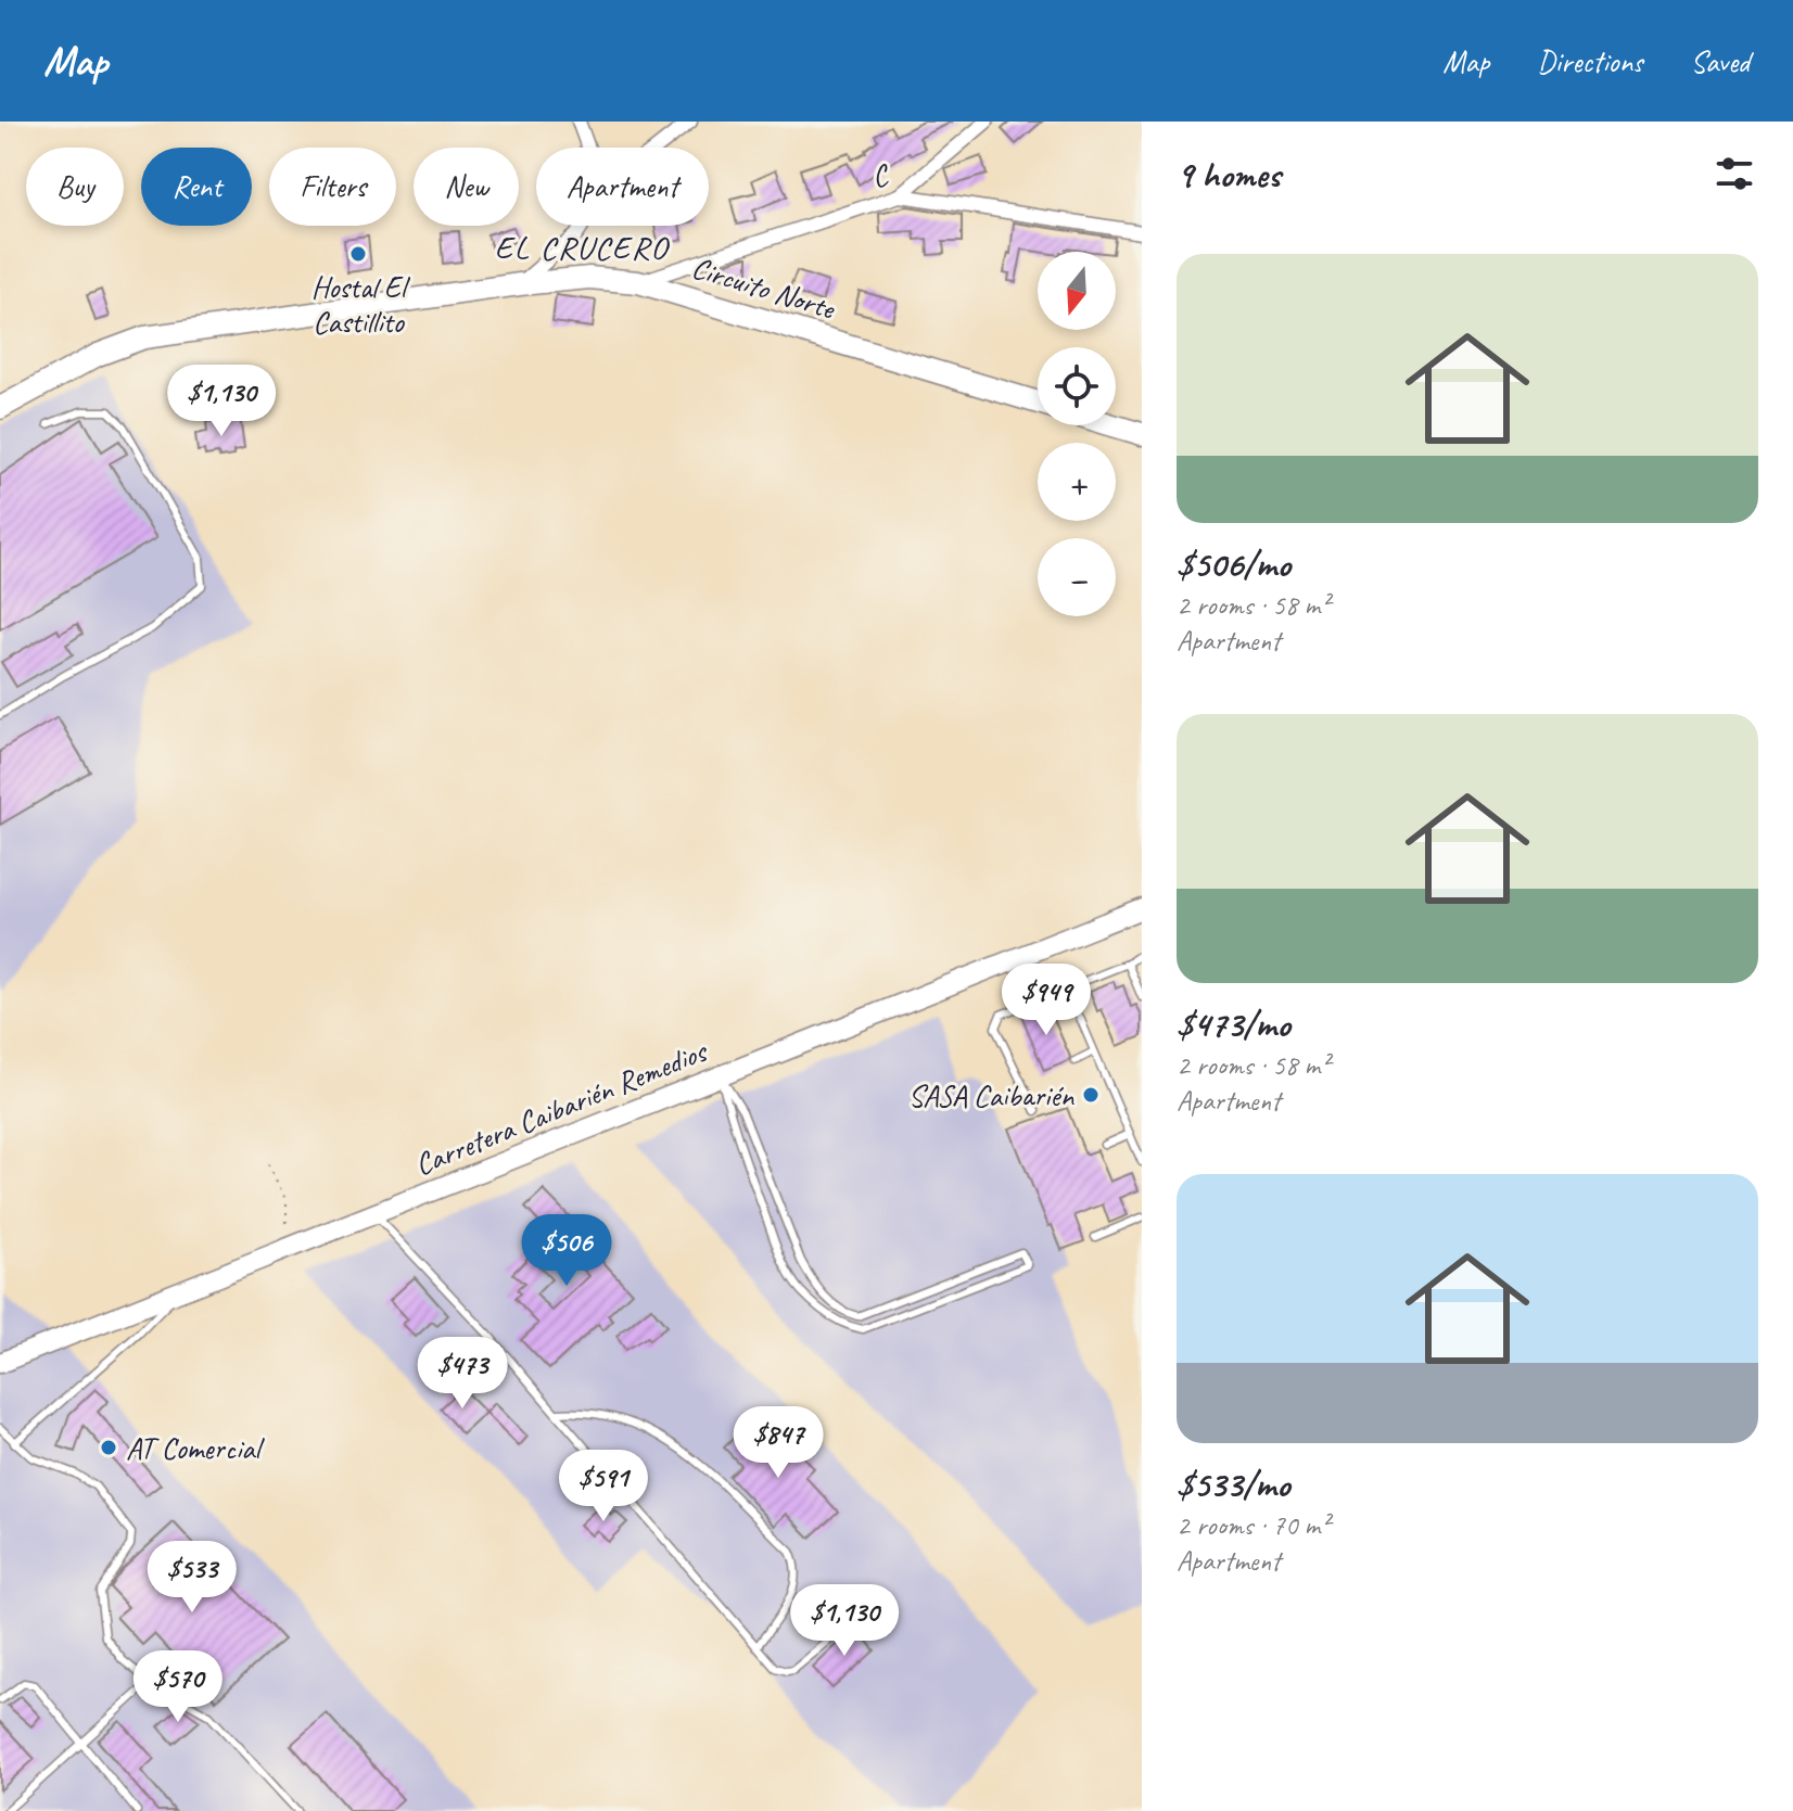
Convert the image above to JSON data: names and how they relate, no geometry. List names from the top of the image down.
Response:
{
  "streets": {
    "main road": ["Circuito Norte"],
    "street": ["C", "Carretera Caibarién Remedios"]
  },
  "crossings": [
    ["C", "Circuito Norte"]
  ],
  "districts": ["EL CRUCERO"],
  "places": ["Hostal El Castillito", "SASA Caibarién", "AT Comercial"],
  "north": "bottom",
  "page": {
    "header": "Map",
    "nav": ["Map", "Directions", "Saved"],
    "heading": "9 homes",
    "chip": [
      "Buy",
      "Rent",
      "Filters",
      "New",
      "Apartment"
    ],
    "list": [
      {
        "name": "$506/mo",
        "note": "2 rooms · 58 m² · Apartment"
      },
      {
        "name": "$473/mo",
        "note": "2 rooms · 58 m² · Apartment"
      },
      {
        "name": "$533/mo",
        "note": "2 rooms · 70 m² · Apartment"
      }
    ],
    "map_buttons": ["+", "−"],
    "price": [
      "$1,130",
      "$949",
      "$506",
      "$473",
      "$847",
      "$591",
      "$533",
      "$1,130",
      "$570"
    ]
  }
}
